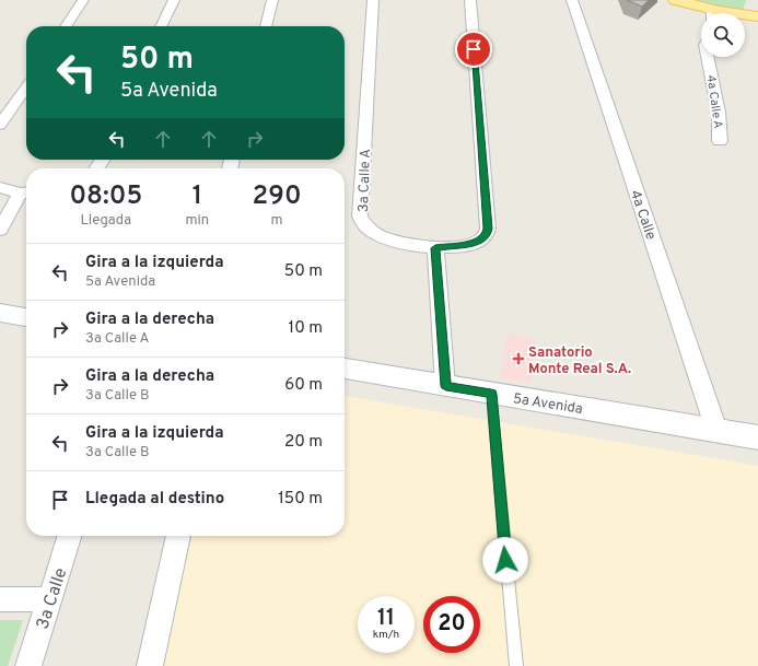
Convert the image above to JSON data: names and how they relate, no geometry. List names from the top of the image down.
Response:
{
  "streets": {
    "street": [
      "4a Calle A",
      "3a Calle A",
      "4a Calle",
      "5a Avenida",
      "3a Calle"
    ]
  },
  "crossings": [
    ["4a Calle", "5a Avenida"]
  ],
  "places": {
    "health": ["Sanatorio Monte Real S.A."]
  },
  "page": {
    "turn": ["50 m", "5a Avenida"],
    "eta": [
      "08:05",
      "Llegada",
      "1",
      "min",
      "290",
      "m"
    ],
    "list": [
      {
        "name": "Gira a la izquierda",
        "note": "5a Avenida",
        "value": "50 m"
      },
      {
        "name": "Gira a la derecha",
        "note": "3a Calle A",
        "value": "10 m"
      },
      {
        "name": "Gira a la derecha",
        "note": "3a Calle B",
        "value": "60 m"
      },
      {
        "name": "Gira a la izquierda",
        "note": "3a Calle B",
        "value": "20 m"
      },
      {
        "name": "Llegada al destino",
        "value": "150 m"
      }
    ],
    "speed": "11 km/h",
    "limit": "20"
  }
}
